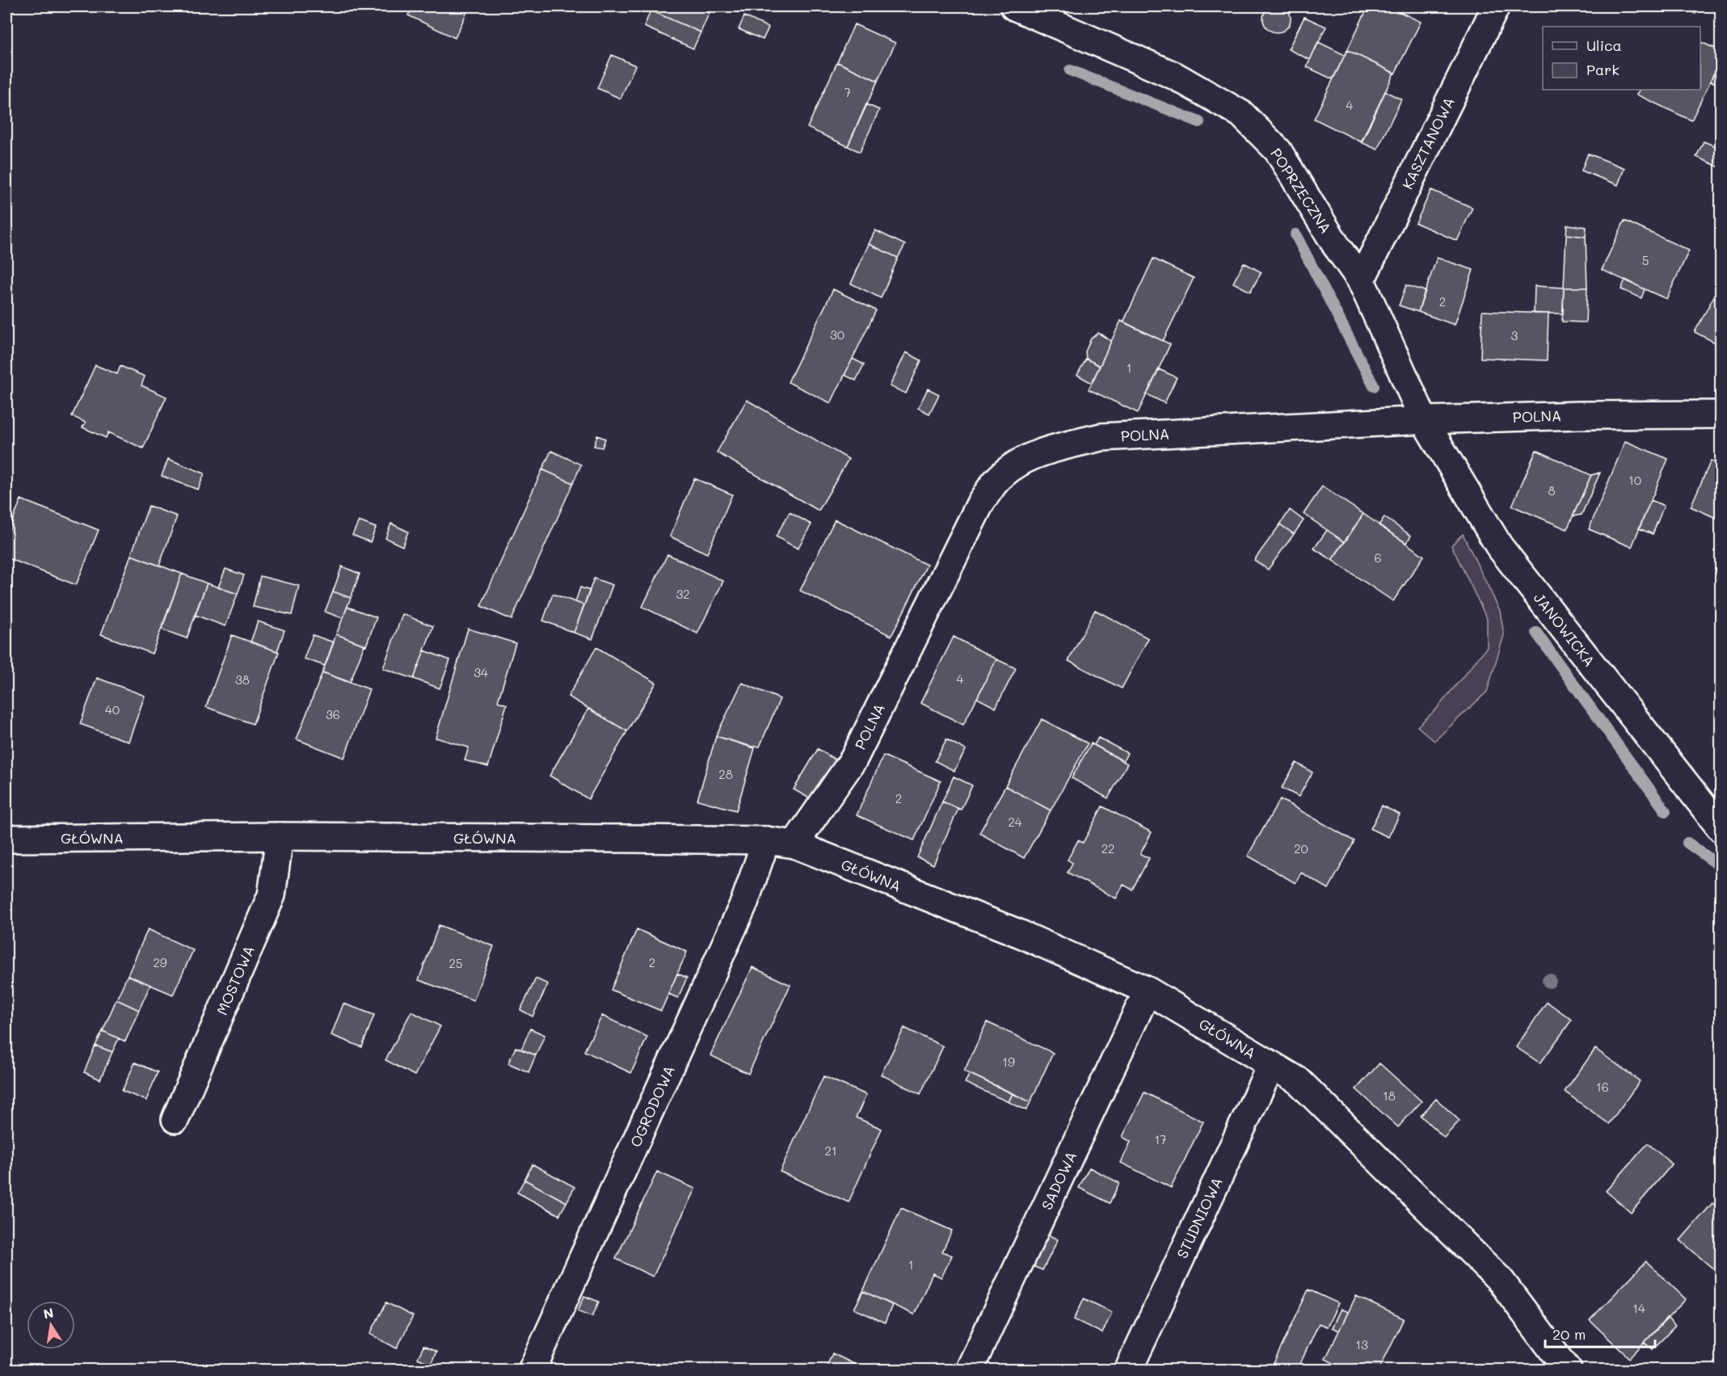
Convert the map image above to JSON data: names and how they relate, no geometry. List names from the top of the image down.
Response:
{
  "streets": {
    "street": [
      "KASZTANOWA",
      "POPRZECZNA",
      "POLNA",
      "JANOWICKA",
      "GŁÓWNA",
      "MOSTOWA",
      "OGRODOWA",
      "SADOWA",
      "STUDNIOWA"
    ]
  },
  "crossings": [
    ["KASZTANOWA", "POPRZECZNA"],
    ["POPRZECZNA", "POLNA"],
    ["POPRZECZNA", "JANOWICKA"],
    ["POLNA", "JANOWICKA"],
    ["POLNA", "GŁÓWNA"],
    ["GŁÓWNA", "MOSTOWA"],
    ["GŁÓWNA", "OGRODOWA"],
    ["GŁÓWNA", "SADOWA"],
    ["GŁÓWNA", "STUDNIOWA"]
  ],
  "house_numbers": [
    "7",
    "4",
    "5",
    "2",
    "30",
    "3",
    "1",
    "10",
    "8",
    "6",
    "32",
    "34",
    "4",
    "38",
    "40",
    "36",
    "28",
    "2",
    "24",
    "22",
    "20",
    "29",
    "2",
    "25",
    "19",
    "16",
    "18",
    "17",
    "21",
    "1",
    "14",
    "13"
  ],
  "legend": ["Ulica", "Park"],
  "scale_bar": "20 m",
  "north": "top"
}
